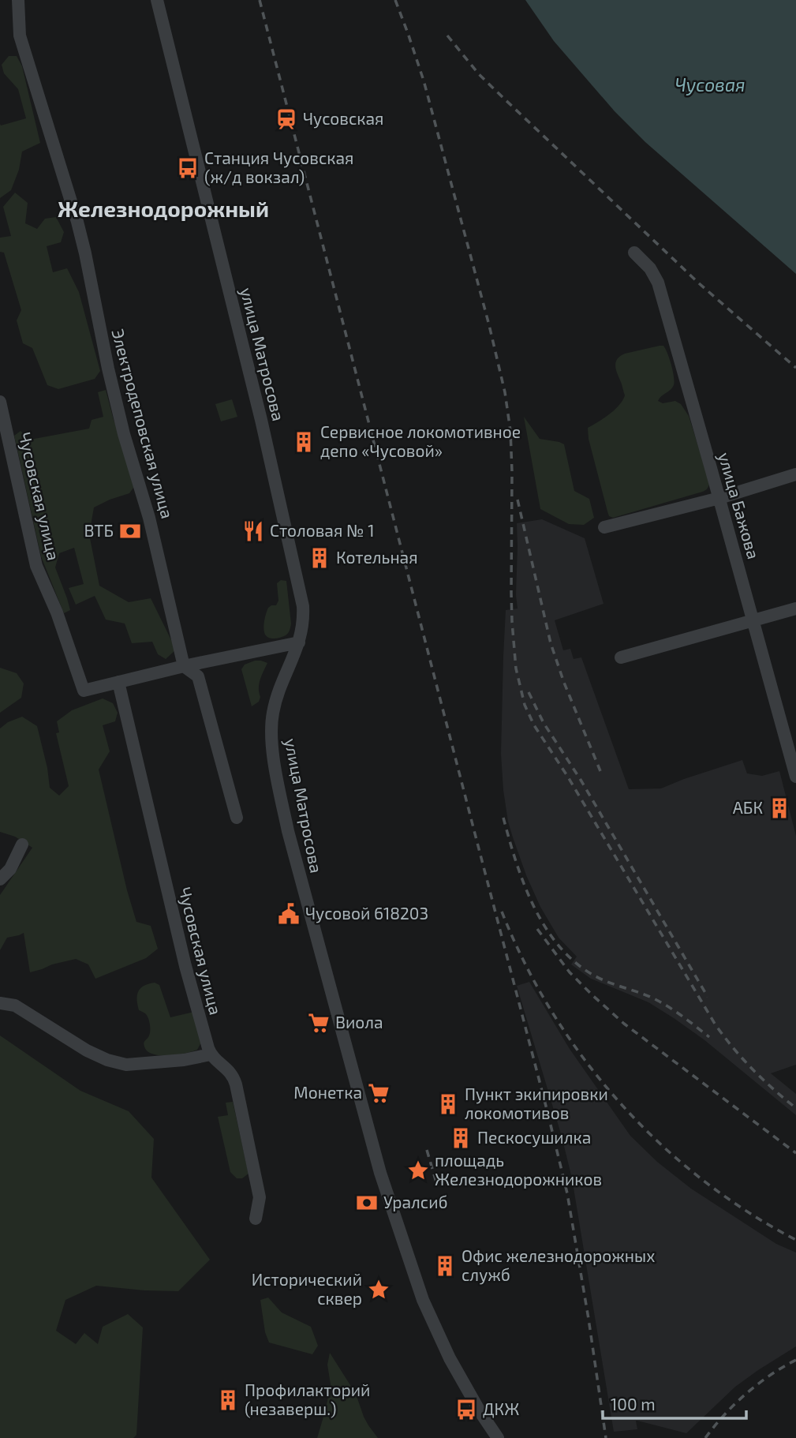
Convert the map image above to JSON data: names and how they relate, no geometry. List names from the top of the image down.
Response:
{
  "streets": {
    "street": [
      "улица Матросова",
      "Электродеповская улица",
      "Чусовская улица",
      "улица Бажова"
    ]
  },
  "districts": ["Железнодорожный"],
  "water": ["Чусовая"],
  "places": {
    "station": ["Чусовская"],
    "bus stop": ["Станция Чусовская (ж/д вокзал)", "ДКЖ"],
    "building": [
      "Сервисное локомотивное депо «Чусовой»",
      "Котельная",
      "АБК",
      "Пункт экипировки локомотивов",
      "Пескосушилка",
      "Офис железнодорожных служб",
      "Профилакторий (незаверш.)"
    ],
    "bank": ["ВТБ", "Уралсиб"],
    "restaurant": ["Столовая № 1"],
    "public building": ["Чусовой 618203"],
    "supermarket": ["Виола", "Монетка"],
    "place": ["площадь Железнодорожников", "Исторический сквер"]
  },
  "scale_bar": "100 m"
}
